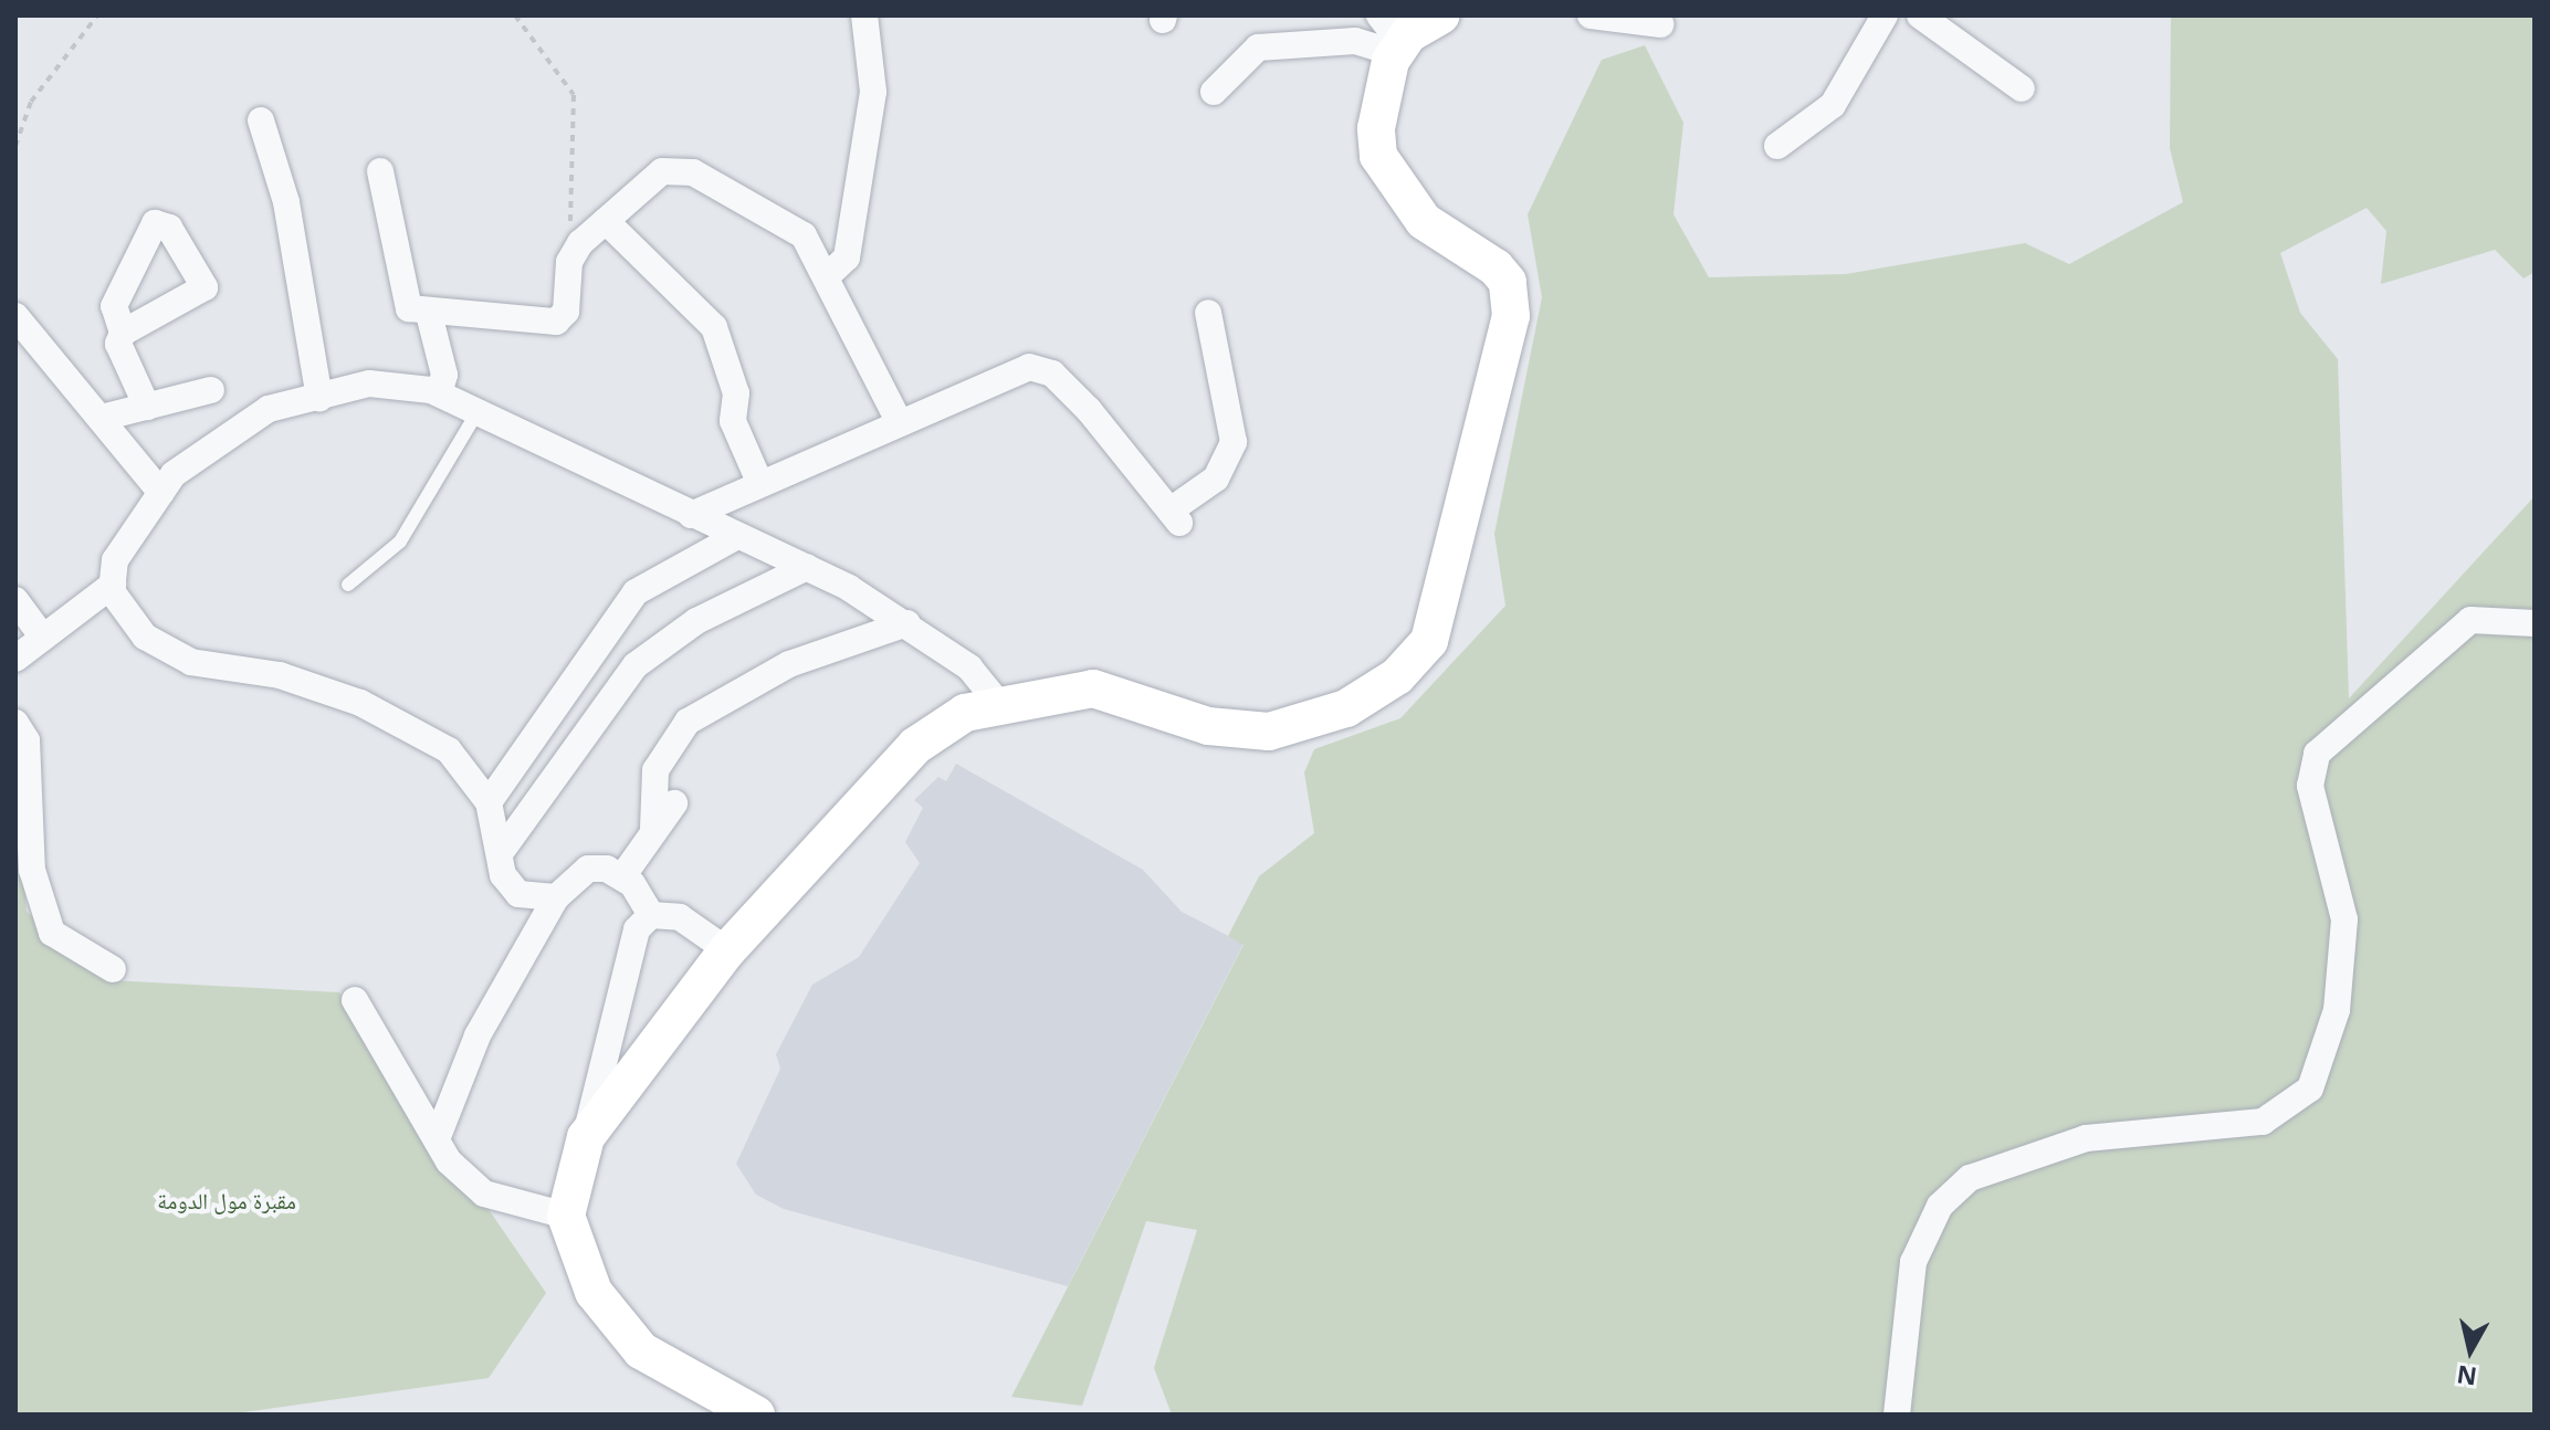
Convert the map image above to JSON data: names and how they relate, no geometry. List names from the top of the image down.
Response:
{
  "parks": ["مقبرة مول الدومة"],
  "north": "bottom"
}
